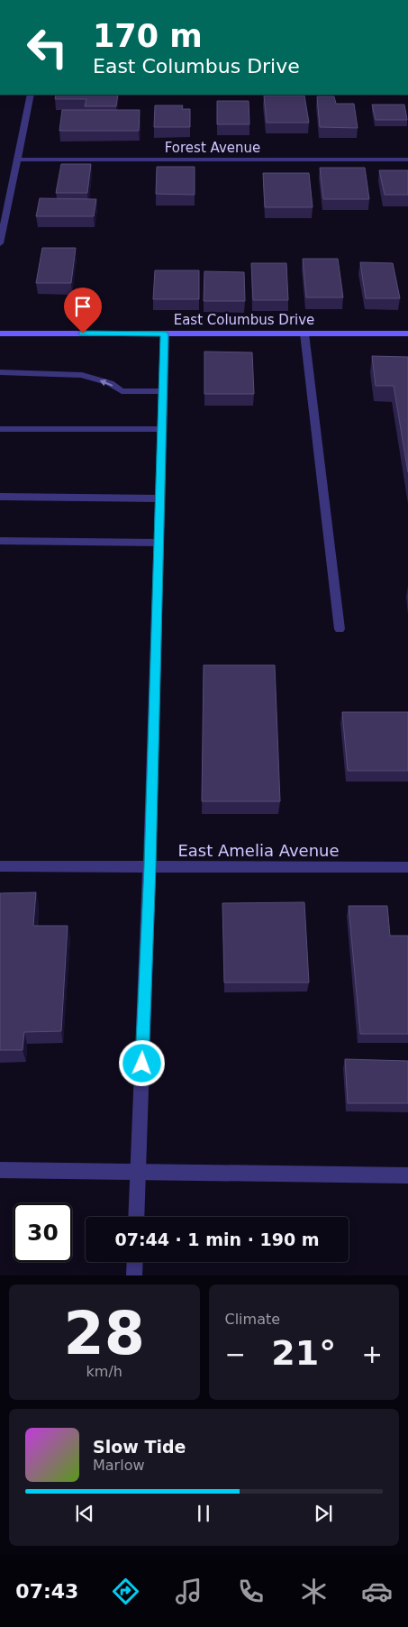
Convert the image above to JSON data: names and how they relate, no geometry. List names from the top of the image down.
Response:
{
  "streets": {
    "main road": ["East Columbus Drive"],
    "street": ["Forest Avenue", "East Amelia Avenue"]
  },
  "page": {
    "turn": ["170 m", "East Columbus Drive"],
    "limit": "30",
    "trip": "07:44 · 1 min · 190 m",
    "tile": [
      ["28", "km/h"],
      "Climate"
    ],
    "heat": ["−", "21°", "+"],
    "song": ["Slow Tide", "Marlow"],
    "tabs": "07:43"
  }
}
